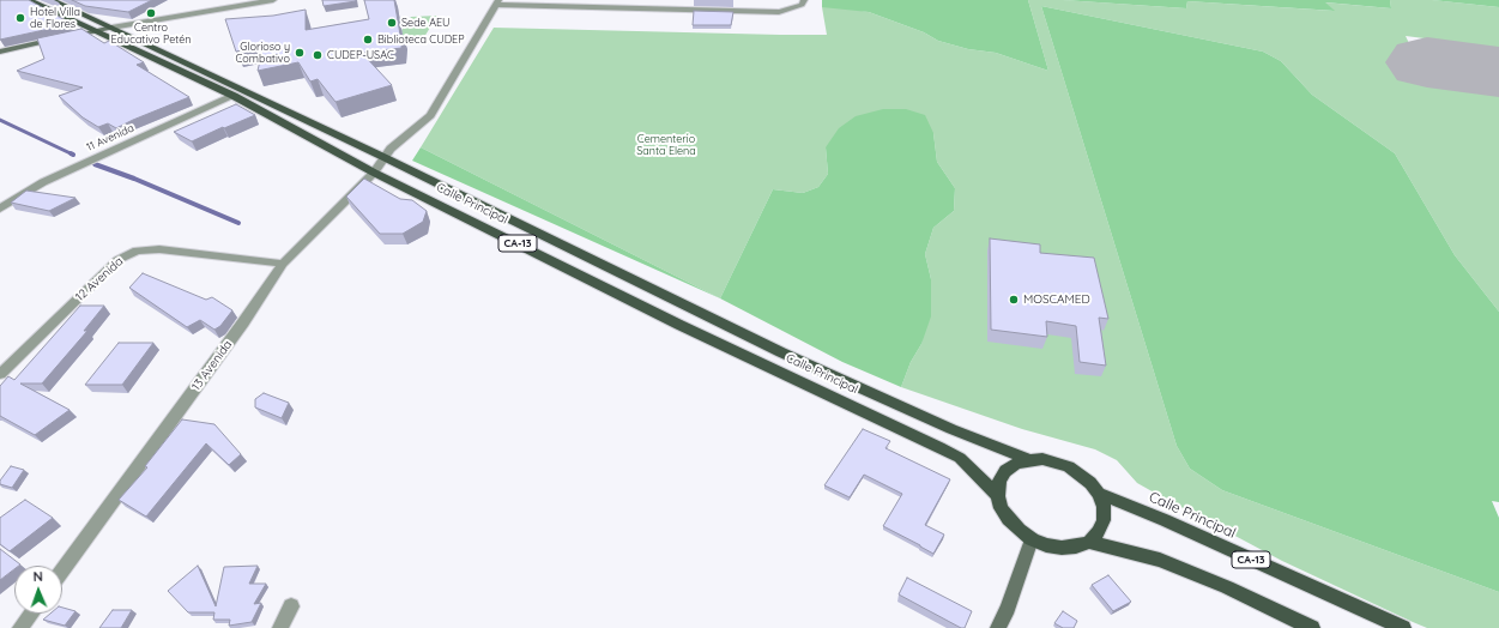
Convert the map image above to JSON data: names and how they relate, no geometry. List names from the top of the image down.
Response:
{
  "streets": {
    "main road": ["Calle Principal", "CA-13"],
    "street": ["11 Avenida", "12 Avenida", "13 Avenida"]
  },
  "crossings": [
    ["11 Avenida", "Calle Principal"],
    ["Calle Principal", "CA-13"],
    ["Calle Principal", "13 Avenida"],
    ["12 Avenida", "13 Avenida"]
  ],
  "parks": ["Cementerio Santa Elena"],
  "places": [
    "Centro Educativo Petén",
    "Hotel Villa de Flores",
    "Sede AEU",
    "Biblioteca CUDEP",
    "Glorioso y Combativo",
    "CUDEP-USAC",
    "MOSCAMED"
  ],
  "north": "top"
}
